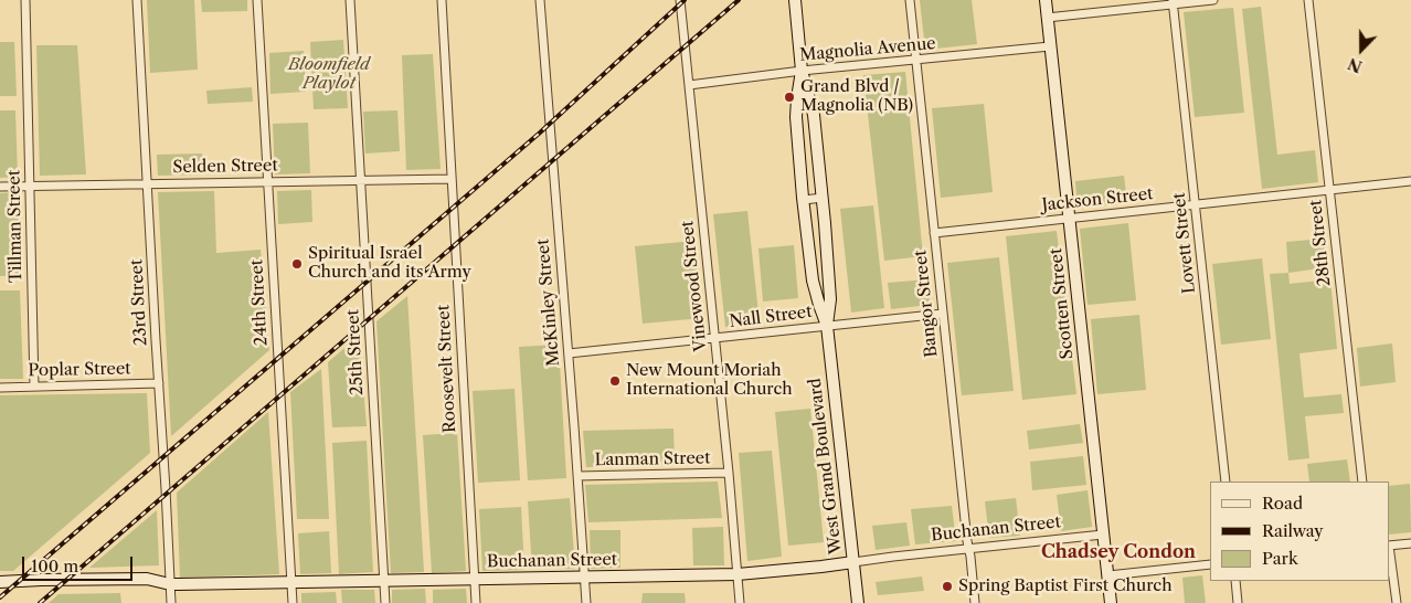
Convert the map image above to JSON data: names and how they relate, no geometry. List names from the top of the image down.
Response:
{
  "streets": {
    "street": [
      "Magnolia Avenue",
      "Selden Street",
      "Jackson Street",
      "Tillman Street",
      "Lovett Street",
      "28th Street",
      "Vinewood Street",
      "23rd Street",
      "24th Street",
      "McKinley Street",
      "Bangor Street",
      "Scotten Street",
      "Nall Street",
      "25th Street",
      "Roosevelt Street",
      "Poplar Street",
      "Lanman Street",
      "West Grand Boulevard",
      "Buchanan Street"
    ]
  },
  "crossings": [
    ["Magnolia Avenue", "Vinewood Street"],
    ["Magnolia Avenue", "Bangor Street"],
    ["Magnolia Avenue", "Scotten Street"],
    ["Magnolia Avenue", "West Grand Boulevard"],
    ["Selden Street", "Tillman Street"],
    ["Selden Street", "23rd Street"],
    ["Selden Street", "24th Street"],
    ["Selden Street", "25th Street"],
    ["Selden Street", "Roosevelt Street"],
    ["Jackson Street", "Lovett Street"],
    ["Jackson Street", "28th Street"],
    ["Jackson Street", "Bangor Street"],
    ["Jackson Street", "Scotten Street"],
    ["Tillman Street", "Poplar Street"],
    ["Vinewood Street", "Nall Street"],
    ["Vinewood Street", "Lanman Street"],
    ["Vinewood Street", "Buchanan Street"],
    ["23rd Street", "Poplar Street"],
    ["23rd Street", "Buchanan Street"],
    ["24th Street", "Buchanan Street"],
    ["McKinley Street", "Nall Street"],
    ["McKinley Street", "Lanman Street"],
    ["McKinley Street", "Buchanan Street"],
    ["Bangor Street", "Nall Street"],
    ["Bangor Street", "Buchanan Street"],
    ["Scotten Street", "Buchanan Street"],
    ["Nall Street", "West Grand Boulevard"],
    ["25th Street", "Buchanan Street"],
    ["Roosevelt Street", "Buchanan Street"],
    ["West Grand Boulevard", "Buchanan Street"]
  ],
  "districts": ["Chadsey Condon"],
  "parks": ["Bloomfield Playlot"],
  "places": [
    "Grand Blvd / Magnolia (NB)",
    "Spiritual Israel Church and its Army",
    "New Mount Moriah International Church",
    "Spring Baptist First Church"
  ],
  "legend": ["Road", "Railway", "Park"],
  "scale_bar": "100 m",
  "north": "bottom"
}
